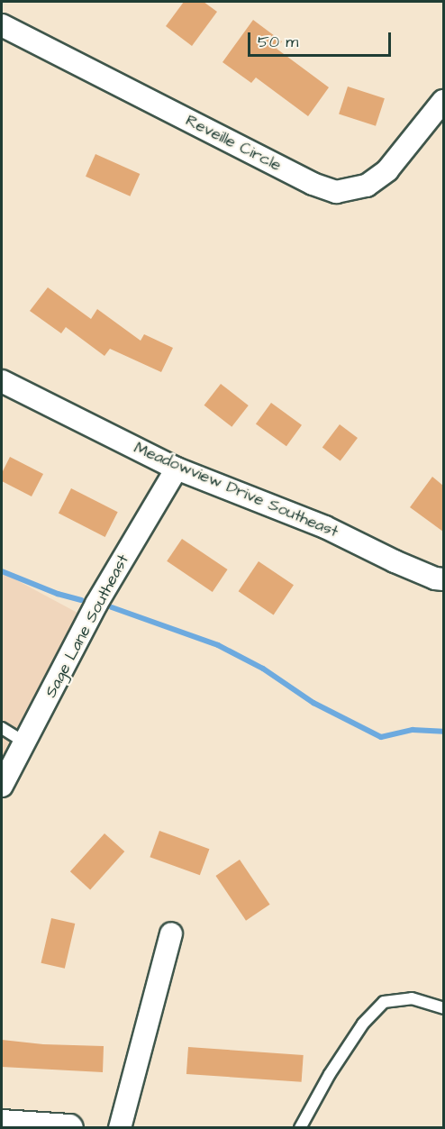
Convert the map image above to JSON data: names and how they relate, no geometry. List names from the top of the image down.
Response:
{
  "streets": {
    "street": ["Reveille Circle", "Meadowview Drive Southeast", "Sage Lane Southeast"]
  },
  "crossings": [
    ["Meadowview Drive Southeast", "Sage Lane Southeast"]
  ],
  "scale_bar": "50 m"
}
